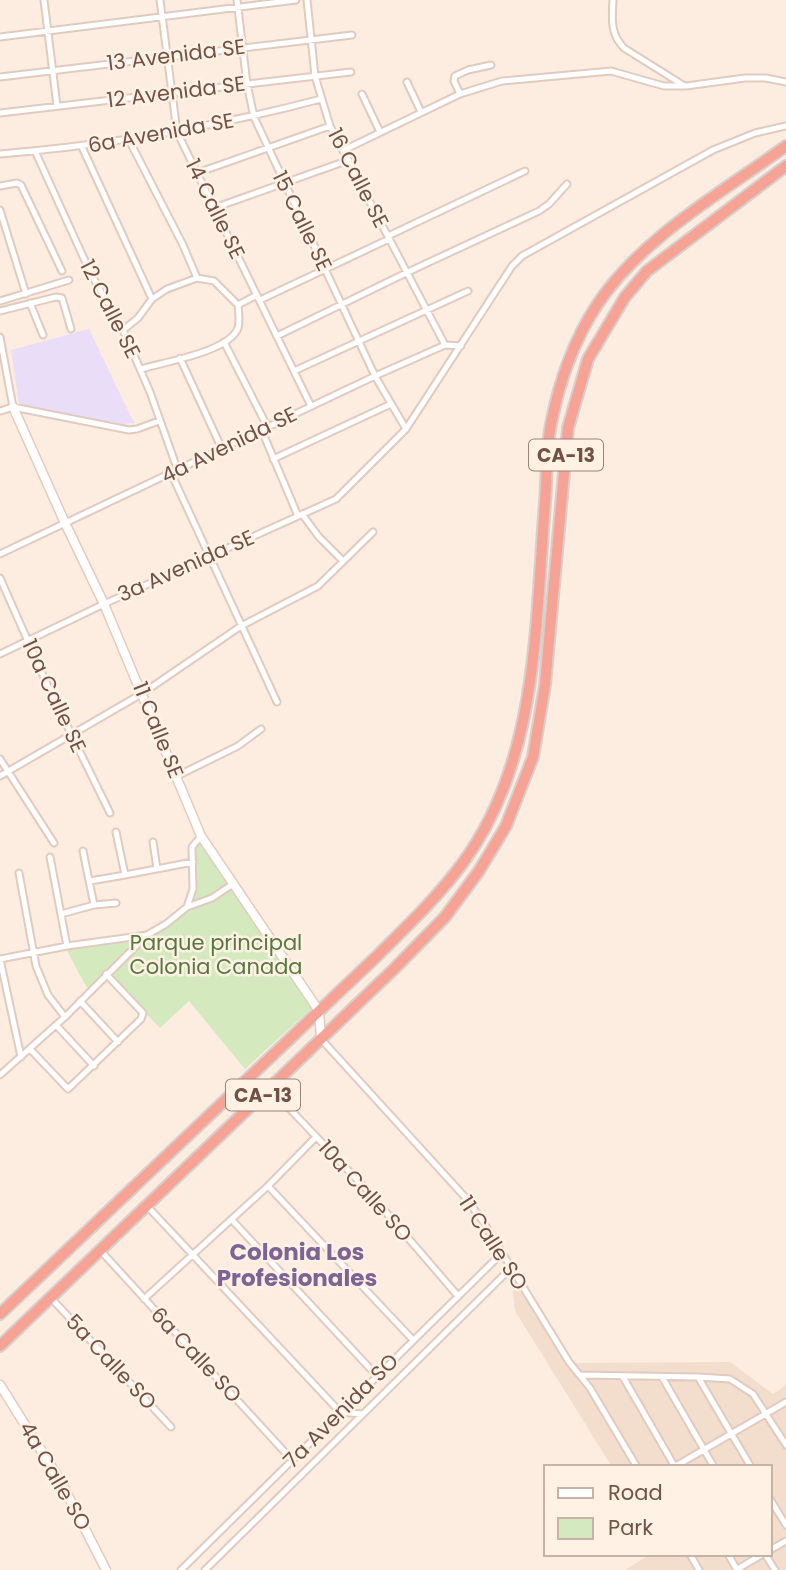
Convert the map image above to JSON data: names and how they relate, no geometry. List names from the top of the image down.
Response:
{
  "streets": {
    "highway": ["CA-13"],
    "street": [
      "13 Avenida SE",
      "12 Avenida SE",
      "6a Avenida SE",
      "16 Calle SE",
      "14 Calle SE",
      "15 Calle SE",
      "12 Calle SE",
      "4a Avenida SE",
      "3a Avenida SE",
      "10a Calle SE",
      "11 Calle SE",
      "10a Calle SO",
      "11 Calle SO",
      "6a Calle SO",
      "5a Calle SO",
      "7a Avenida SO",
      "4a Calle SO"
    ]
  },
  "crossings": [
    ["13 Avenida SE", "16 Calle SE"],
    ["13 Avenida SE", "14 Calle SE"],
    ["13 Avenida SE", "15 Calle SE"],
    ["12 Avenida SE", "16 Calle SE"],
    ["12 Avenida SE", "14 Calle SE"],
    ["12 Avenida SE", "15 Calle SE"],
    ["6a Avenida SE", "16 Calle SE"],
    ["6a Avenida SE", "14 Calle SE"],
    ["6a Avenida SE", "15 Calle SE"],
    ["6a Avenida SE", "12 Calle SE"],
    ["16 Calle SE", "4a Avenida SE"],
    ["14 Calle SE", "4a Avenida SE"],
    ["15 Calle SE", "4a Avenida SE"],
    ["15 Calle SE", "3a Avenida SE"],
    ["12 Calle SE", "4a Avenida SE"],
    ["12 Calle SE", "3a Avenida SE"],
    ["4a Avenida SE", "3a Avenida SE"],
    ["4a Avenida SE", "11 Calle SE"],
    ["CA-13", "11 Calle SE"],
    ["CA-13", "10a Calle SO"],
    ["CA-13", "11 Calle SO"],
    ["CA-13", "6a Calle SO"],
    ["CA-13", "5a Calle SO"],
    ["3a Avenida SE", "10a Calle SE"],
    ["3a Avenida SE", "11 Calle SE"],
    ["10a Calle SO", "7a Avenida SO"],
    ["11 Calle SO", "7a Avenida SO"],
    ["6a Calle SO", "7a Avenida SO"]
  ],
  "districts": ["Colonia Los Profesionales"],
  "parks": ["Parque principal Colonia Canada"],
  "legend": ["Road", "Park"]
}
